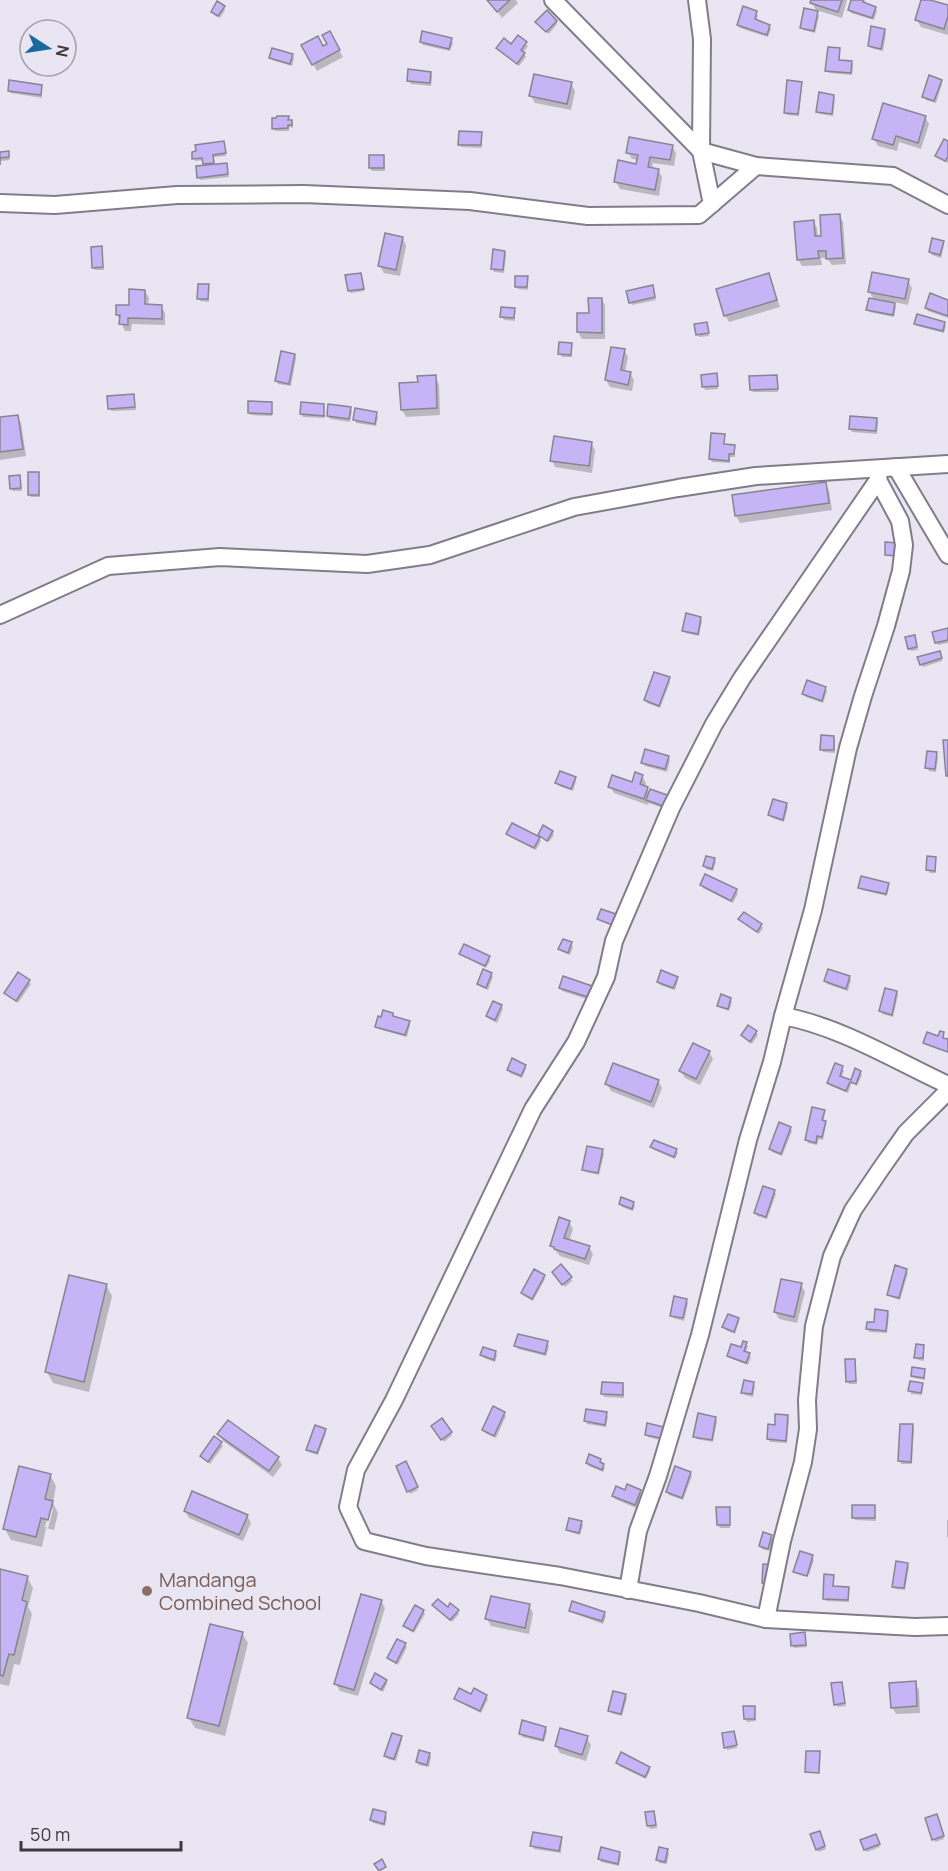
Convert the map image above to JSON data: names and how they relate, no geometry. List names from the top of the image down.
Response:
{
  "places": ["Mandanga Combined School"],
  "scale_bar": "50 m",
  "north": "right"
}
